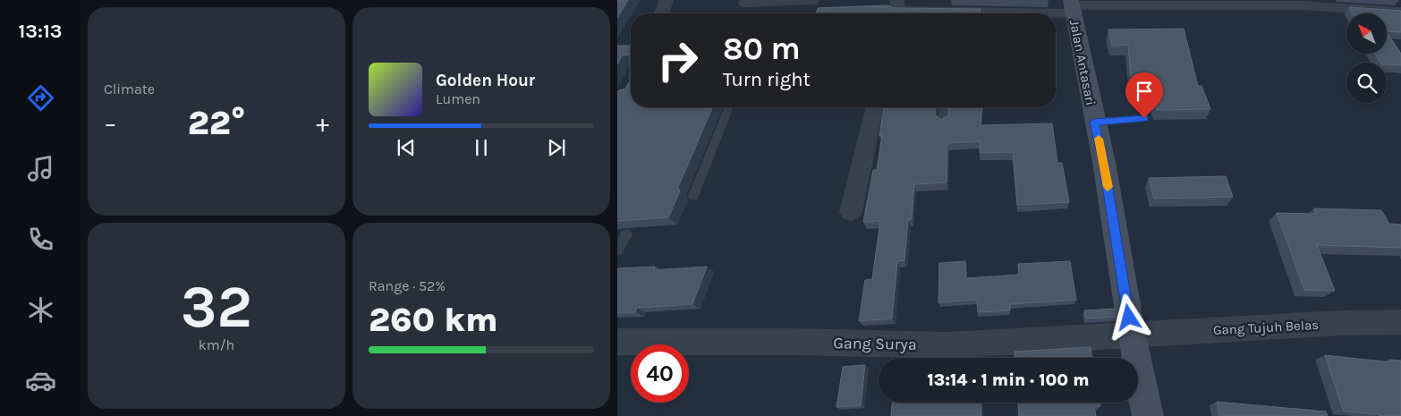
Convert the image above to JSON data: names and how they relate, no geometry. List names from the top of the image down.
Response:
{
  "streets": {
    "street": ["Jalan Antasari", "Gang Tujuh Belas", "Gang Surya"]
  },
  "crossings": [
    ["Jalan Antasari", "Gang Tujuh Belas"],
    ["Jalan Antasari", "Gang Surya"],
    ["Gang Tujuh Belas", "Gang Surya"]
  ],
  "north": "top left",
  "page": {
    "tabs": "13:13",
    "tile": [
      "Climate",
      ["32", "km/h"],
      ["Range · 52%", "260 km"]
    ],
    "turn": ["80 m", "Turn right"],
    "song": ["Golden Hour", "Lumen"],
    "heat": ["−", "22°", "+"],
    "limit": "40",
    "trip": "13:14 · 1 min · 100 m"
  }
}
